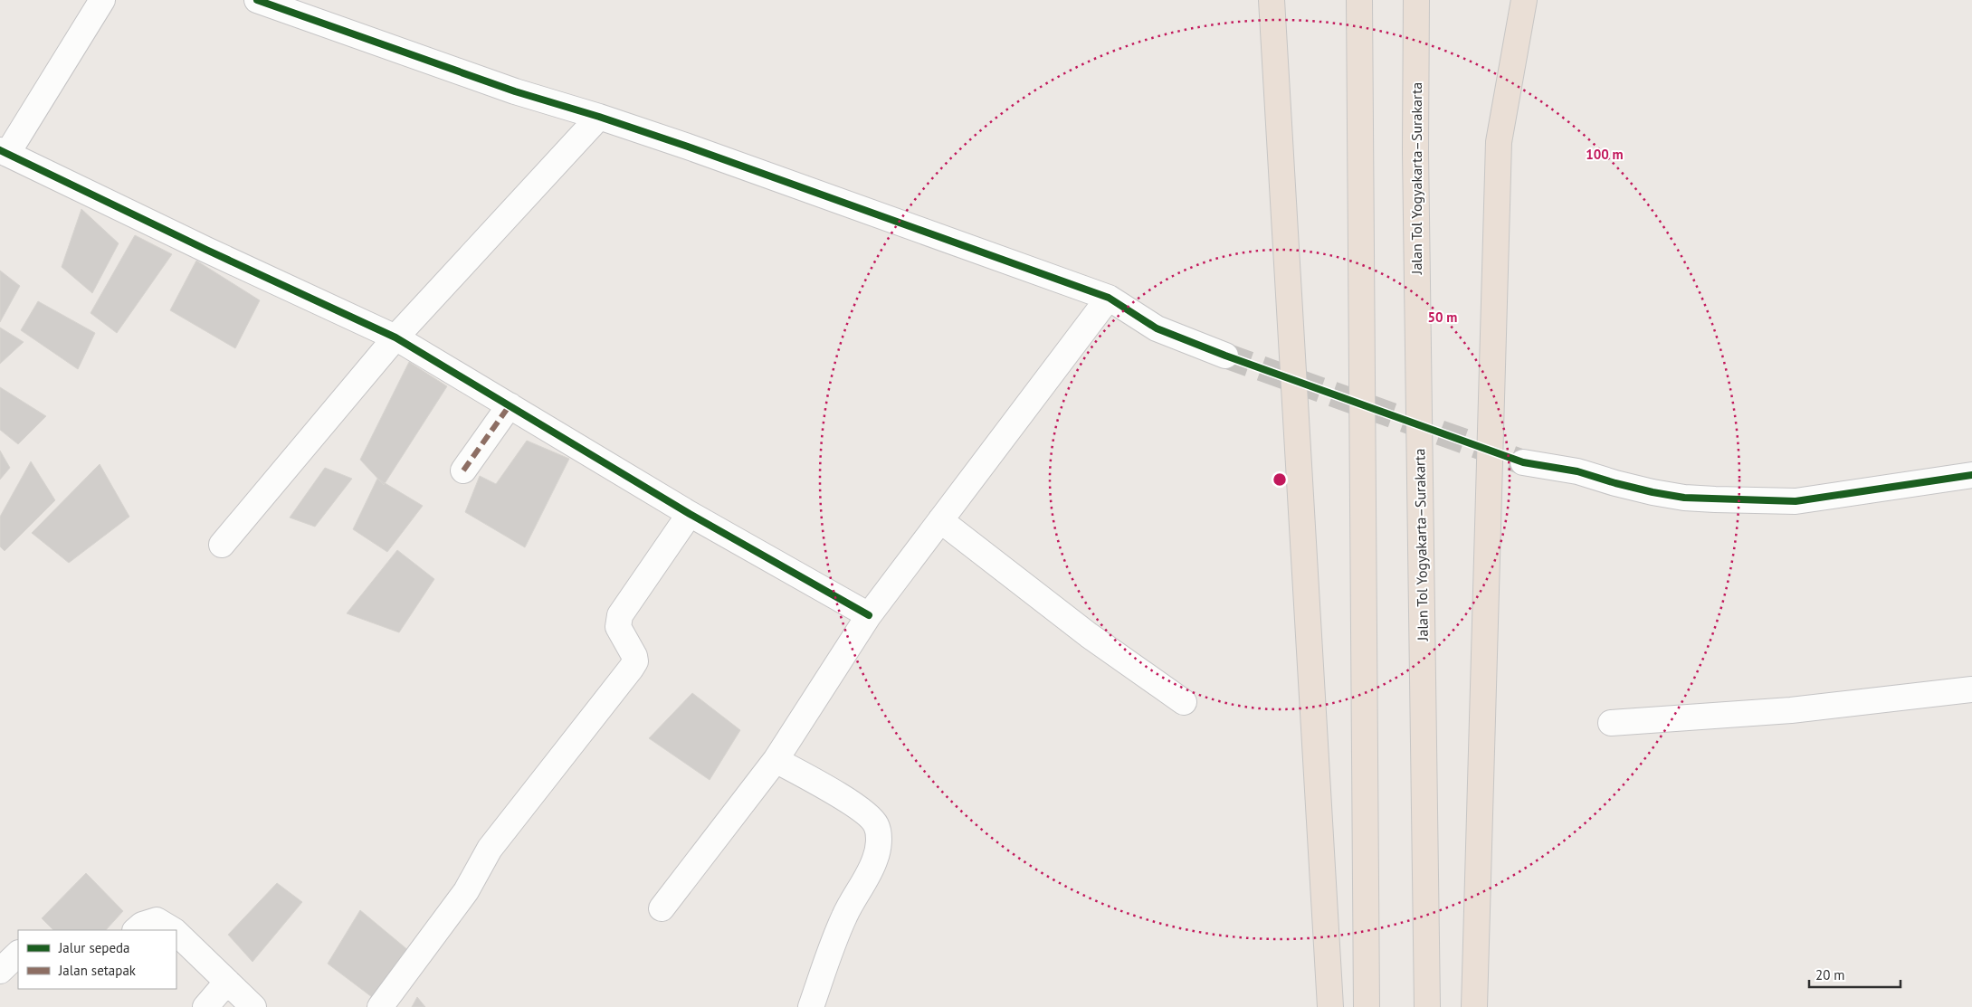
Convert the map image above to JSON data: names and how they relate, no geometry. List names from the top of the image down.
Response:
{
  "streets": {
    "highway": ["Jalan Tol Yogyakarta–Surakarta"]
  },
  "legend": ["Jalur sepeda", "Jalan setapak"],
  "scale_bar": "20 m",
  "rings": ["100 m", "50 m"]
}
